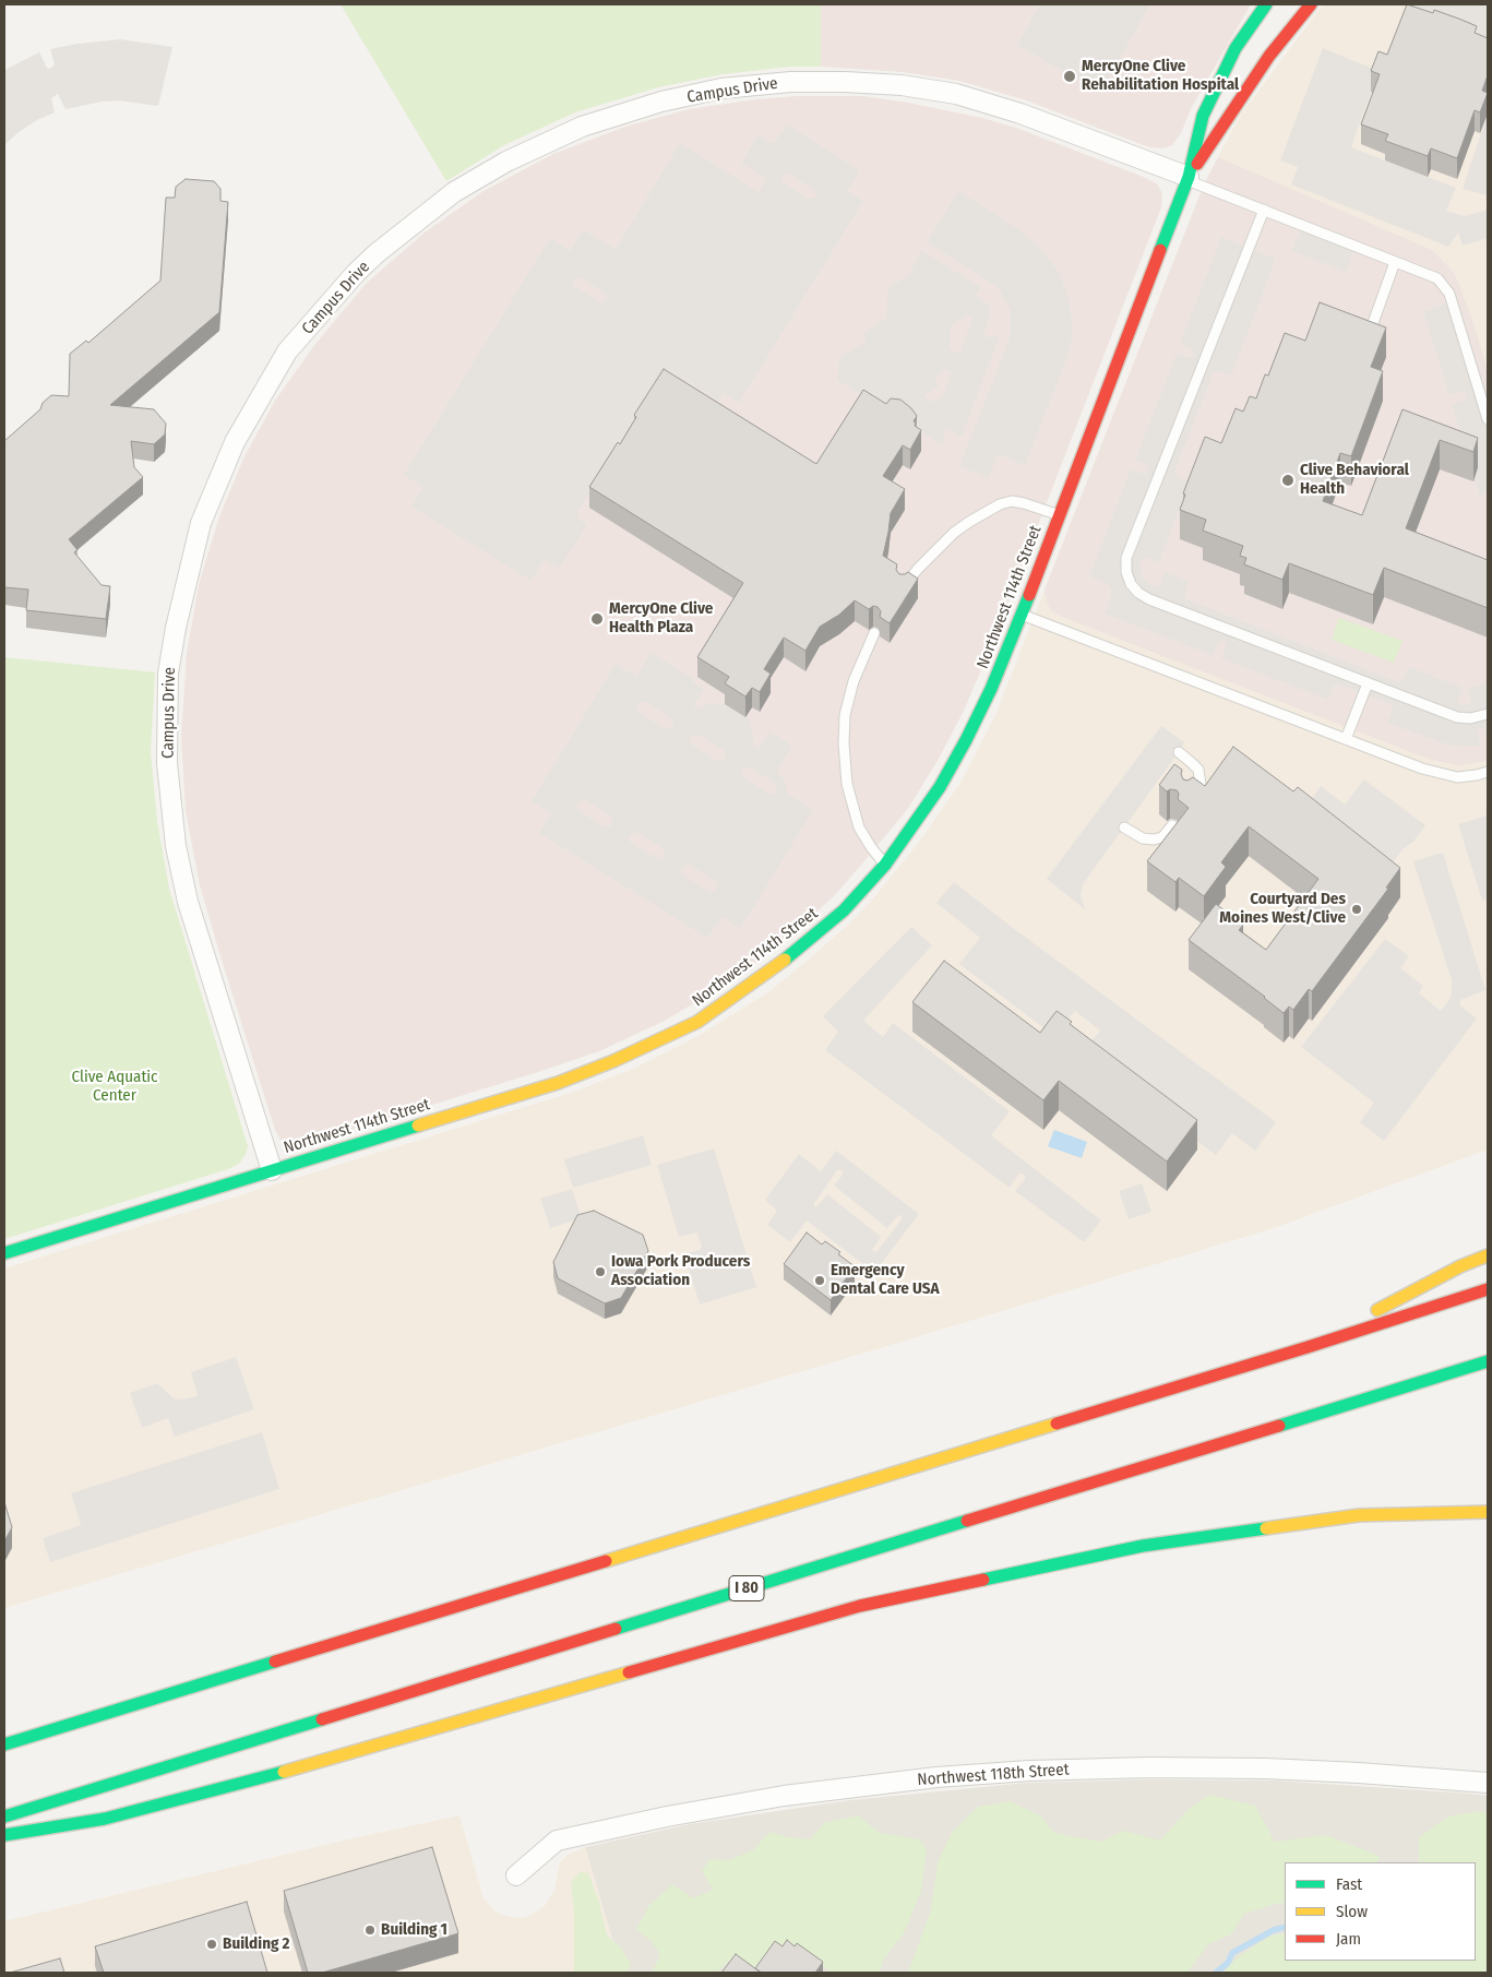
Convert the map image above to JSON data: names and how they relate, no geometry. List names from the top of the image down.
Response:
{
  "streets": {
    "main road": ["Northwest 114th Street", "I 80"],
    "street": ["Campus Drive", "Northwest 118th Street"]
  },
  "crossings": [
    ["Campus Drive", "Northwest 114th Street"]
  ],
  "parks": ["Clive Aquatic Center"],
  "places": [
    "MercyOne Clive Rehabilitation Hospital",
    "Clive Behavioral Health",
    "MercyOne Clive Health Plaza",
    "Courtyard Des Moines West/Clive",
    "Iowa Pork Producers Association",
    "Emergency Dental Care USA",
    "Building 1",
    "Building 2"
  ],
  "legend": ["Fast", "Slow", "Jam"]
}
